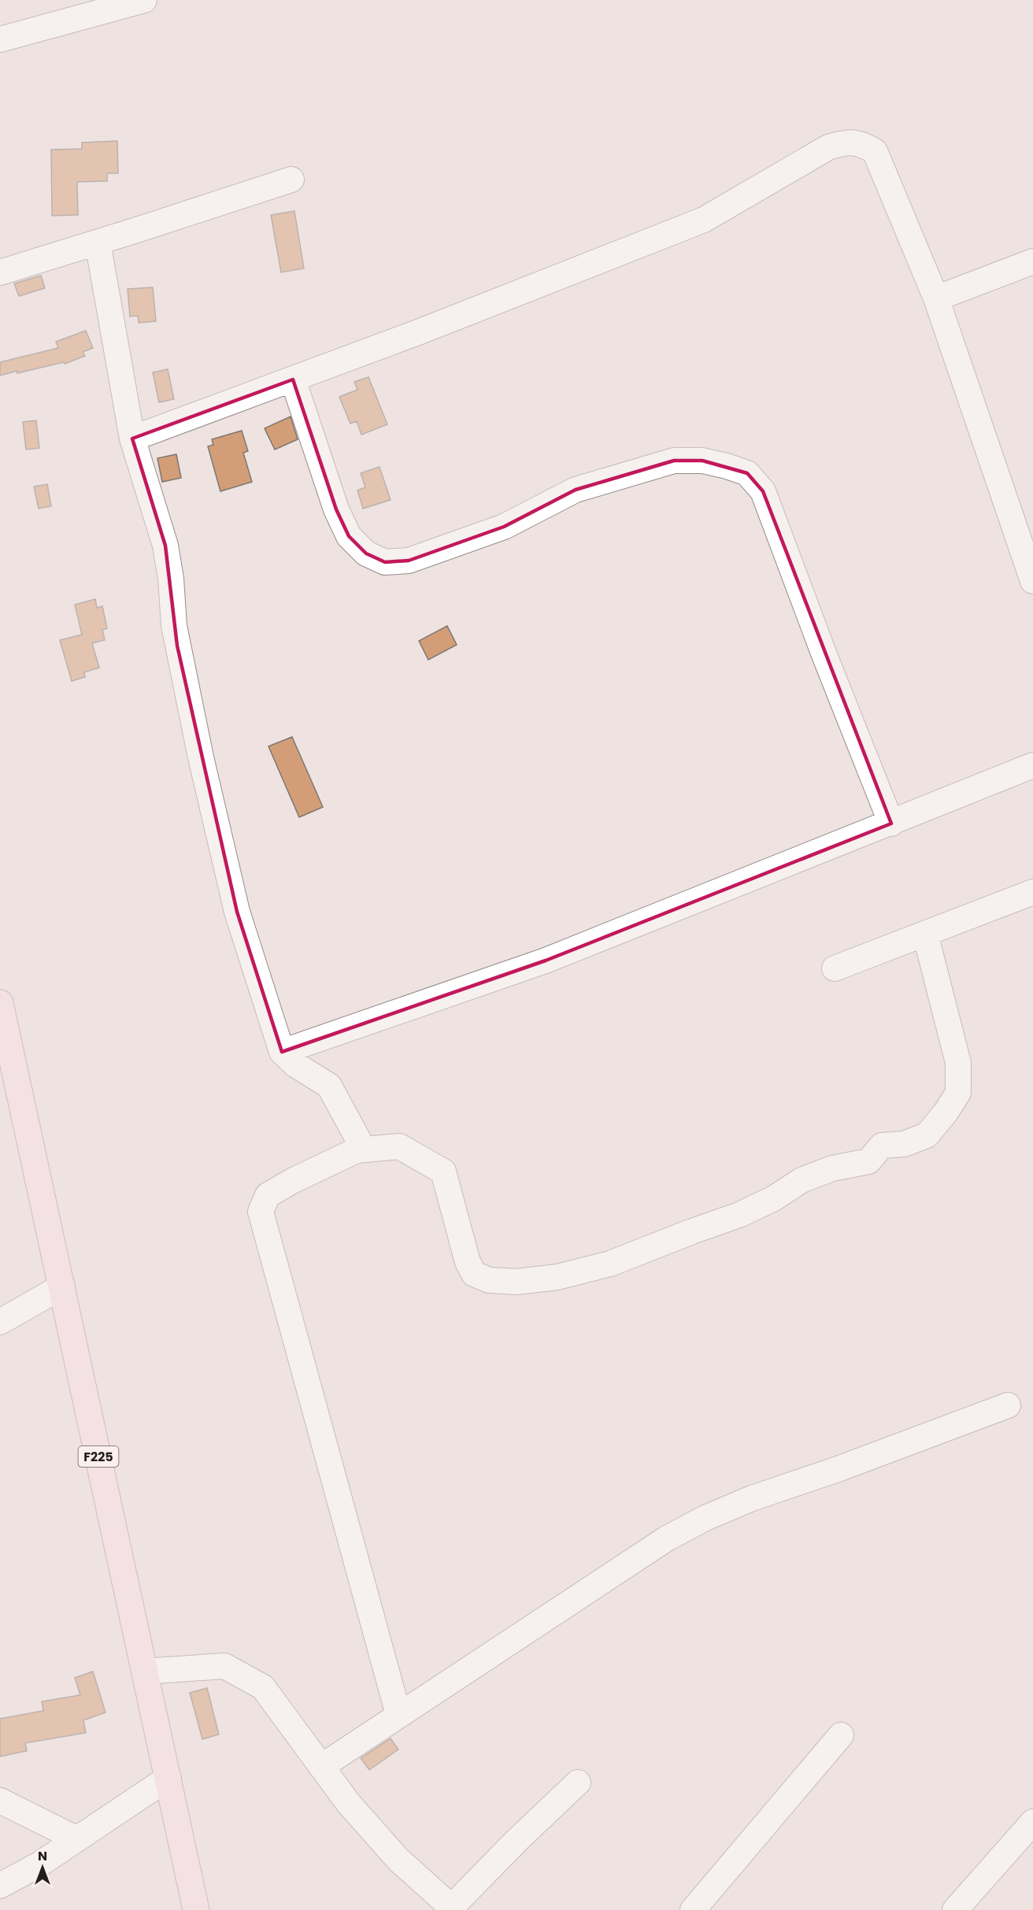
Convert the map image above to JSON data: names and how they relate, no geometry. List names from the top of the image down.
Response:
{
  "streets": {
    "main road": ["F225"]
  },
  "north": "top"
}
